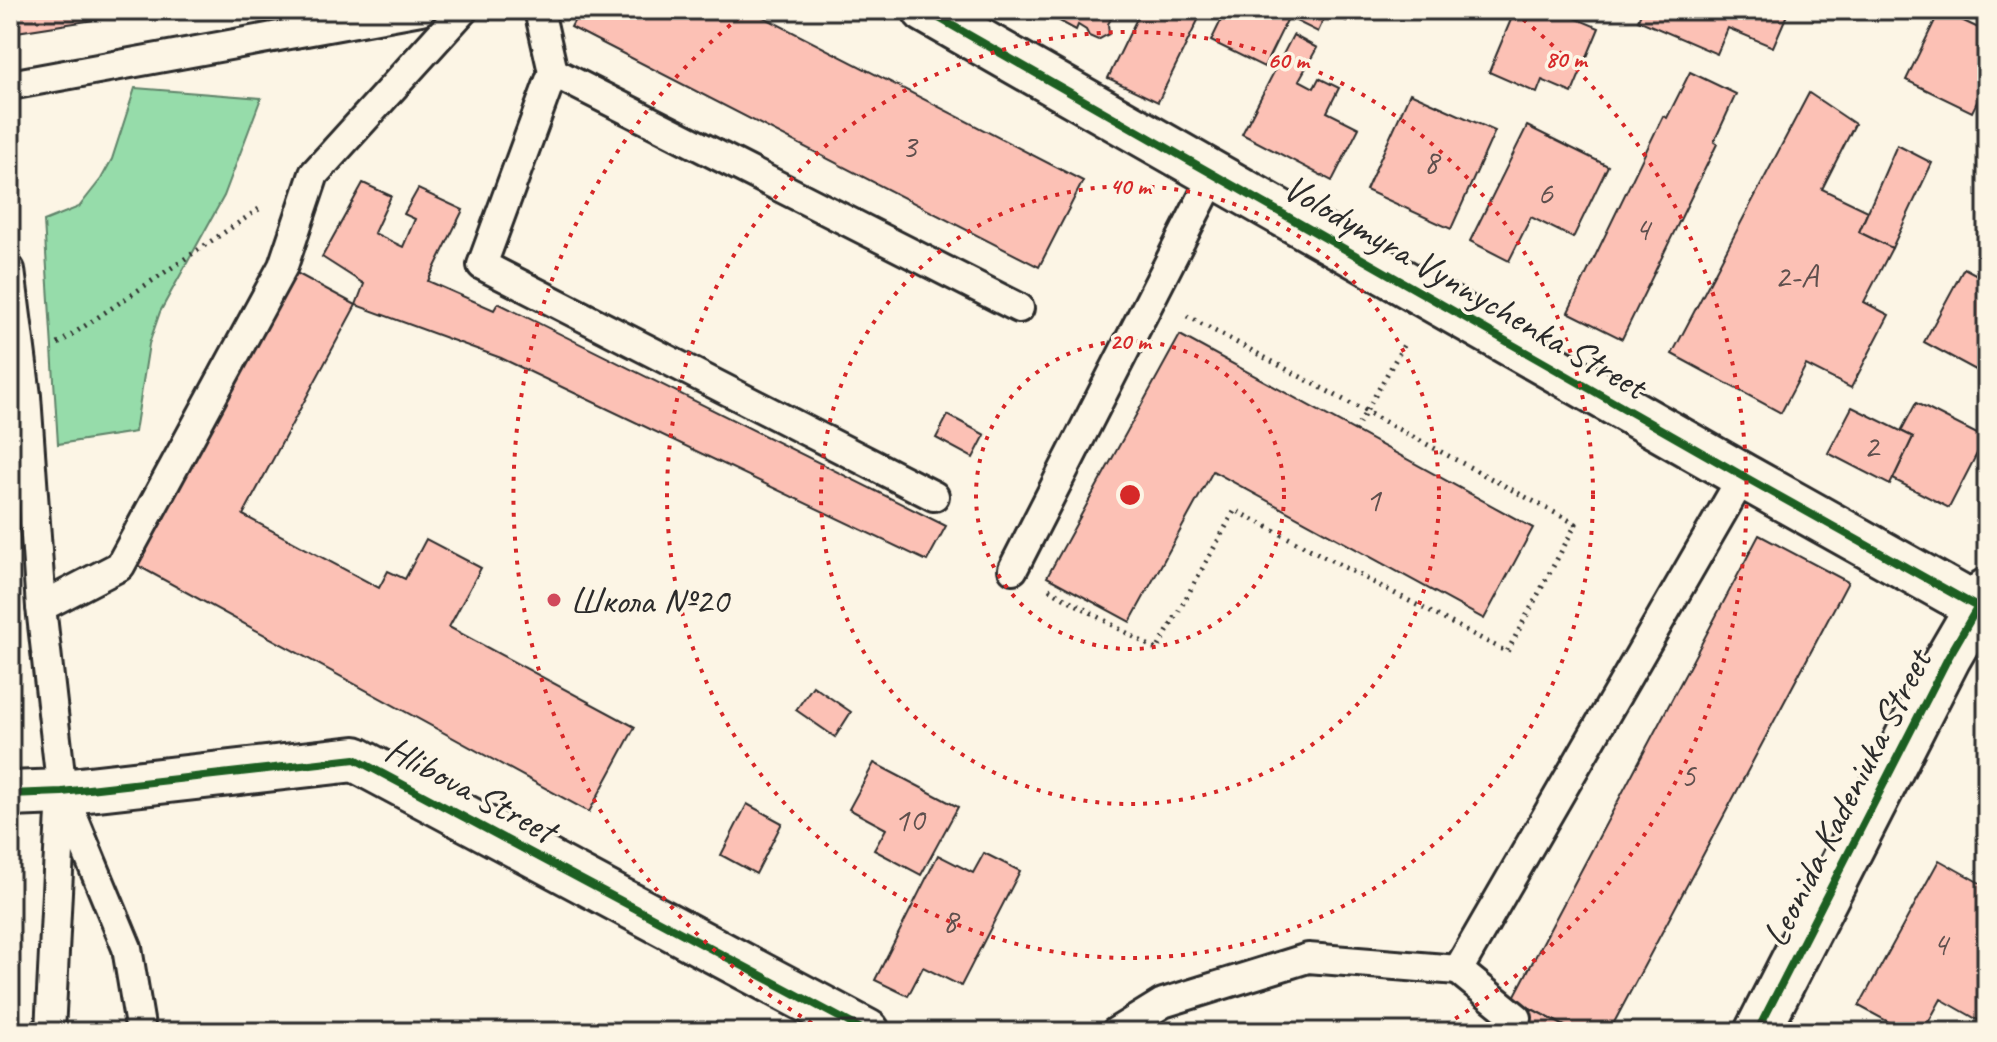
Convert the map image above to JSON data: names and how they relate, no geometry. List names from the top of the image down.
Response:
{
  "streets": {
    "street": ["Volodymyra Vynnychenka Street", "Hlibova Street", "Leonida Kadeniuka Street"]
  },
  "crossings": [
    ["Volodymyra Vynnychenka Street", "Leonida Kadeniuka Street"]
  ],
  "places": ["Школа №20"],
  "house_numbers": [
    "3",
    "8",
    "6",
    "4",
    "2-А",
    "2",
    "1",
    "5",
    "10",
    "8",
    "4"
  ],
  "rings": [
    "80 m",
    "60 m",
    "40 m",
    "20 m"
  ]
}
